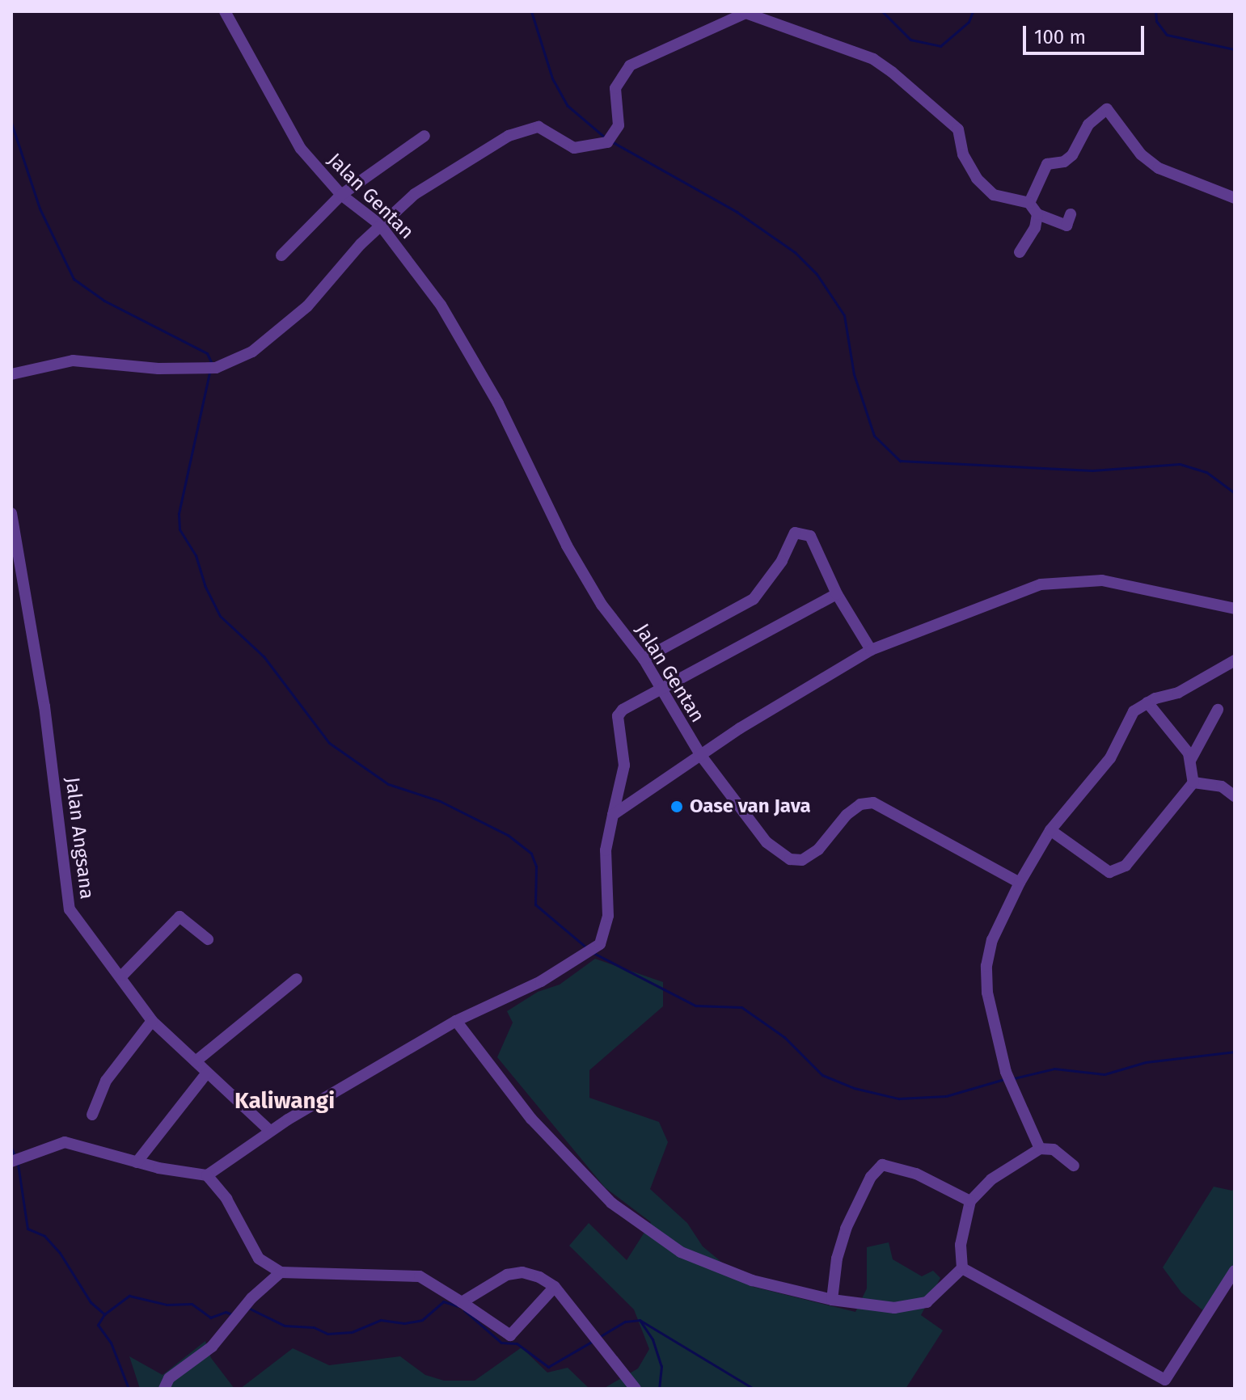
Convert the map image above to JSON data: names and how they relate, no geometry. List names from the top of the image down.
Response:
{
  "streets": {
    "street": ["Jalan Gentan", "Jalan Angsana"]
  },
  "districts": ["Kaliwangi"],
  "places": ["Oase van Java"],
  "scale_bar": "100 m"
}
